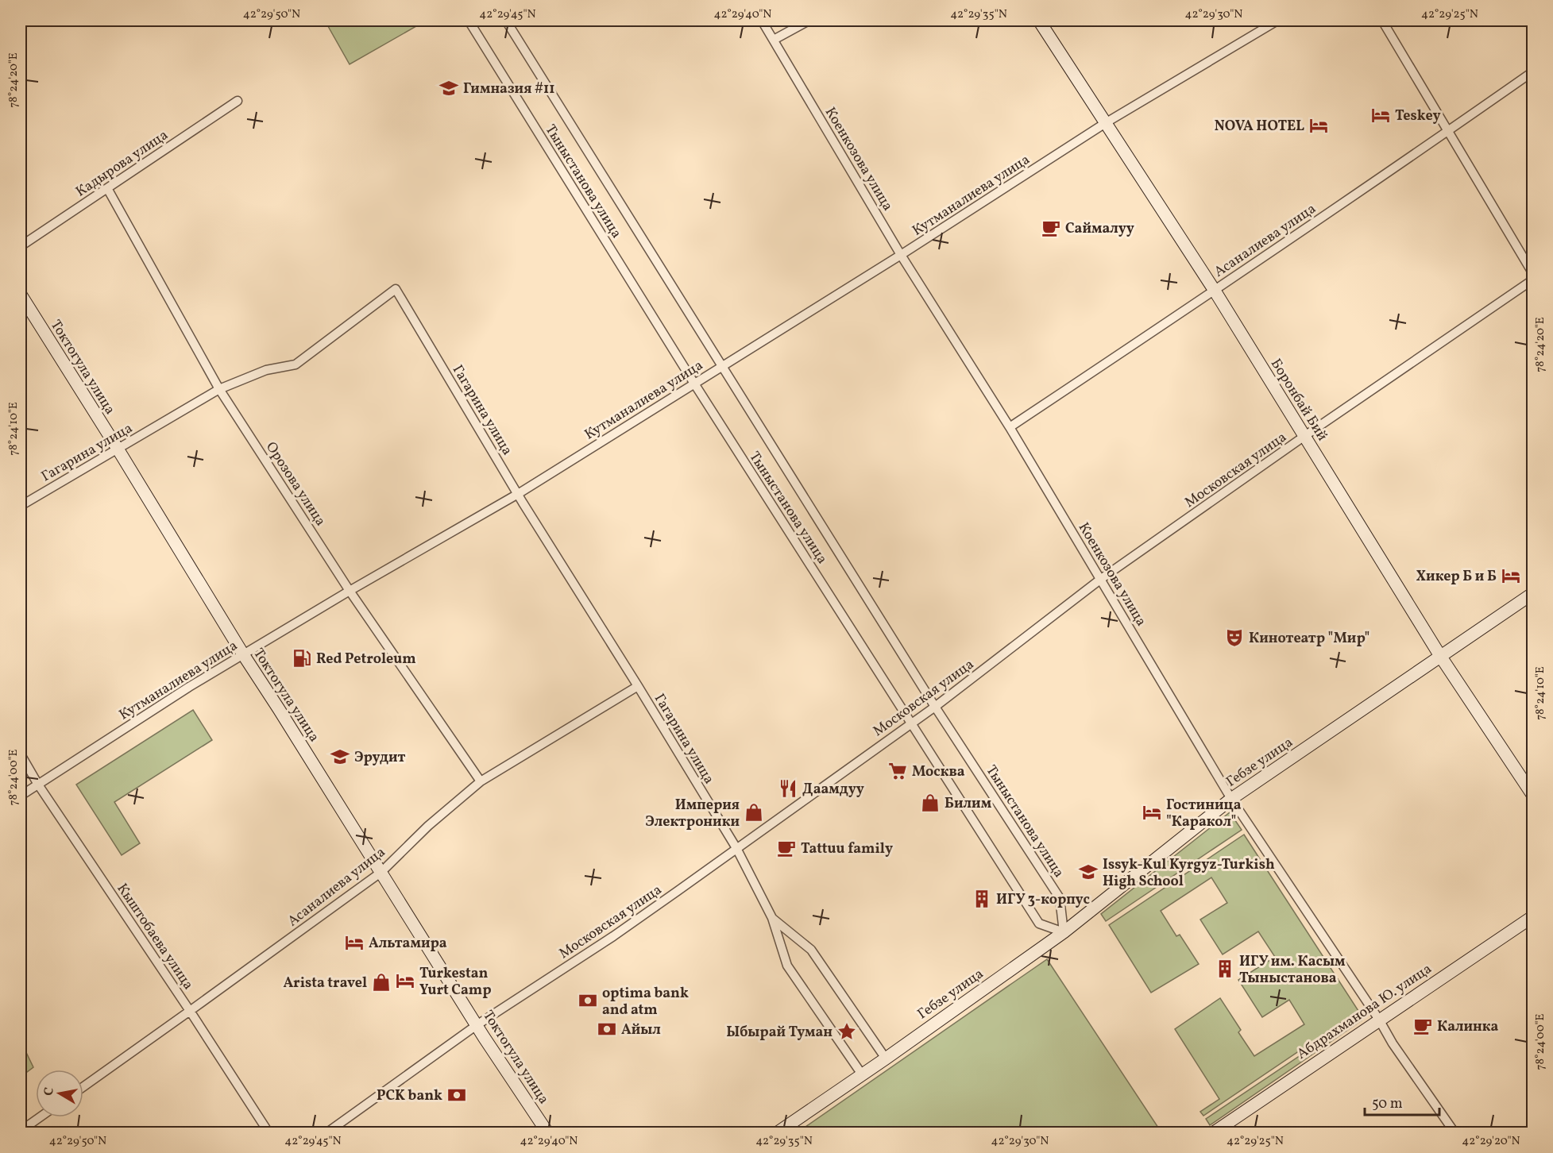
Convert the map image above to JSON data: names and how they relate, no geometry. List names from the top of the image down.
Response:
{
  "streets": {
    "main road": [
      "Токтогула улица",
      "Боронбай Бий",
      "Гебзе улица",
      "Абдрахманова Ю. улица"
    ],
    "street": [
      "Коенкозова улица",
      "Кадырова улица",
      "Тыныстанова улица",
      "Кутманалиева улица",
      "Асаналиева улица",
      "Гагарина улица",
      "Московская улица",
      "Орозова улица",
      "Кыштобаева улица"
    ]
  },
  "crossings": [
    ["Коенкозова улица", "Кутманалиева улица"],
    ["Коенкозова улица", "Асаналиева улица"],
    ["Коенкозова улица", "Московская улица"],
    ["Коенкозова улица", "Гебзе улица"],
    ["Коенкозова улица", "Абдрахманова Ю. улица"],
    ["Кадырова улица", "Орозова улица"],
    ["Тыныстанова улица", "Кутманалиева улица"],
    ["Тыныстанова улица", "Московская улица"],
    ["Тыныстанова улица", "Гебзе улица"],
    ["Кутманалиева улица", "Токтогула улица"],
    ["Кутманалиева улица", "Боронбай Бий"],
    ["Кутманалиева улица", "Гагарина улица"],
    ["Кутманалиева улица", "Орозова улица"],
    ["Кутманалиева улица", "Кыштобаева улица"],
    ["Асаналиева улица", "Токтогула улица"],
    ["Асаналиева улица", "Боронбай Бий"],
    ["Асаналиева улица", "Гагарина улица"],
    ["Асаналиева улица", "Орозова улица"],
    ["Асаналиева улица", "Кыштобаева улица"],
    ["Токтогула улица", "Гагарина улица"],
    ["Токтогула улица", "Московская улица"],
    ["Боронбай Бий", "Московская улица"],
    ["Боронбай Бий", "Гебзе улица"],
    ["Гагарина улица", "Московская улица"],
    ["Гагарина улица", "Орозова улица"],
    ["Гагарина улица", "Гебзе улица"]
  ],
  "places": {
    "school or university": ["Гимназия #11", "Эрудит", "Issyk-Kul Kyrgyz-Turkish High School"],
    "hotel": [
      "Teskey",
      "NOVA HOTEL",
      "Хикер Б и Б",
      "Гостиница \"Каракол\"",
      "Альтамира",
      "Turkestan Yurt Camp"
    ],
    "cafe": ["Саймалуу", "Tattuu family", "Калинка"],
    "theatre": ["Кинотеатр \"Мир\""],
    "fuel station": ["Red Petroleum"],
    "supermarket": ["Москва"],
    "restaurant": ["Даамдуу"],
    "shop": ["Билим", "Империя Электроники", "Arista travel"],
    "building": ["ИГУ 3-корпус", "ИГУ им. Касым Тыныстанова"],
    "bank": ["optima bank and atm", "Айыл", "PCK bank"],
    "place": ["Ыбырай Туман"]
  },
  "scale_bar": "50 m",
  "north": "left",
  "coordinates": [
    "42°29'50\"N",
    "42°29'45\"N",
    "42°29'40\"N",
    "42°29'35\"N",
    "42°29'30\"N",
    "42°29'25\"N",
    "78°24'20\"E",
    "78°24'10\"E",
    "78°24'00\"E",
    "42°29'20\"N"
  ]
}
